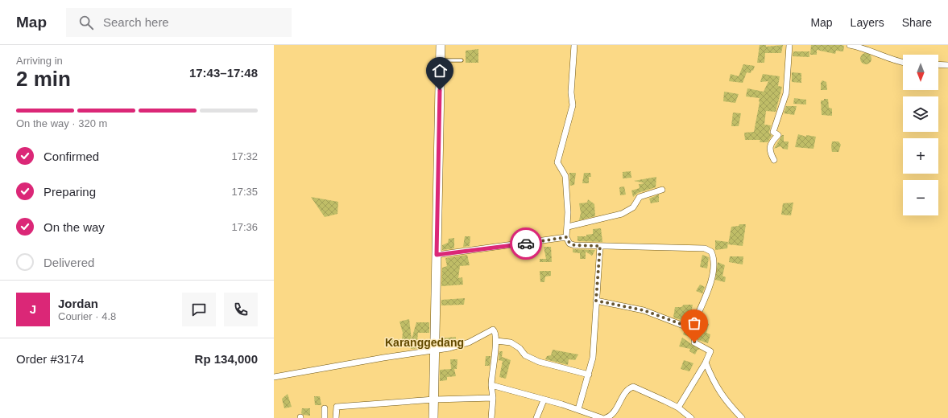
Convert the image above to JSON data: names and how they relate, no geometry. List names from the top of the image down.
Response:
{
  "districts": ["Karanggedang"],
  "north": "bottom",
  "page": {
    "header": "Map",
    "search": "Search here",
    "nav": ["Map", "Layers", "Share"],
    "heading": ["2 min", "Arriving in", "17:43–17:48"],
    "panel": [
      "Jordan",
      "Courier · 4.8",
      "Order #3174",
      "Rp 134,000"
    ],
    "map_buttons": ["+", "−"],
    "bar": "On the way · 320 m",
    "list": [
      ["Confirmed", "17:32"],
      ["Preparing", "17:35"],
      ["On the way", "17:36"],
      "Delivered"
    ],
    "round": "J"
  }
}
